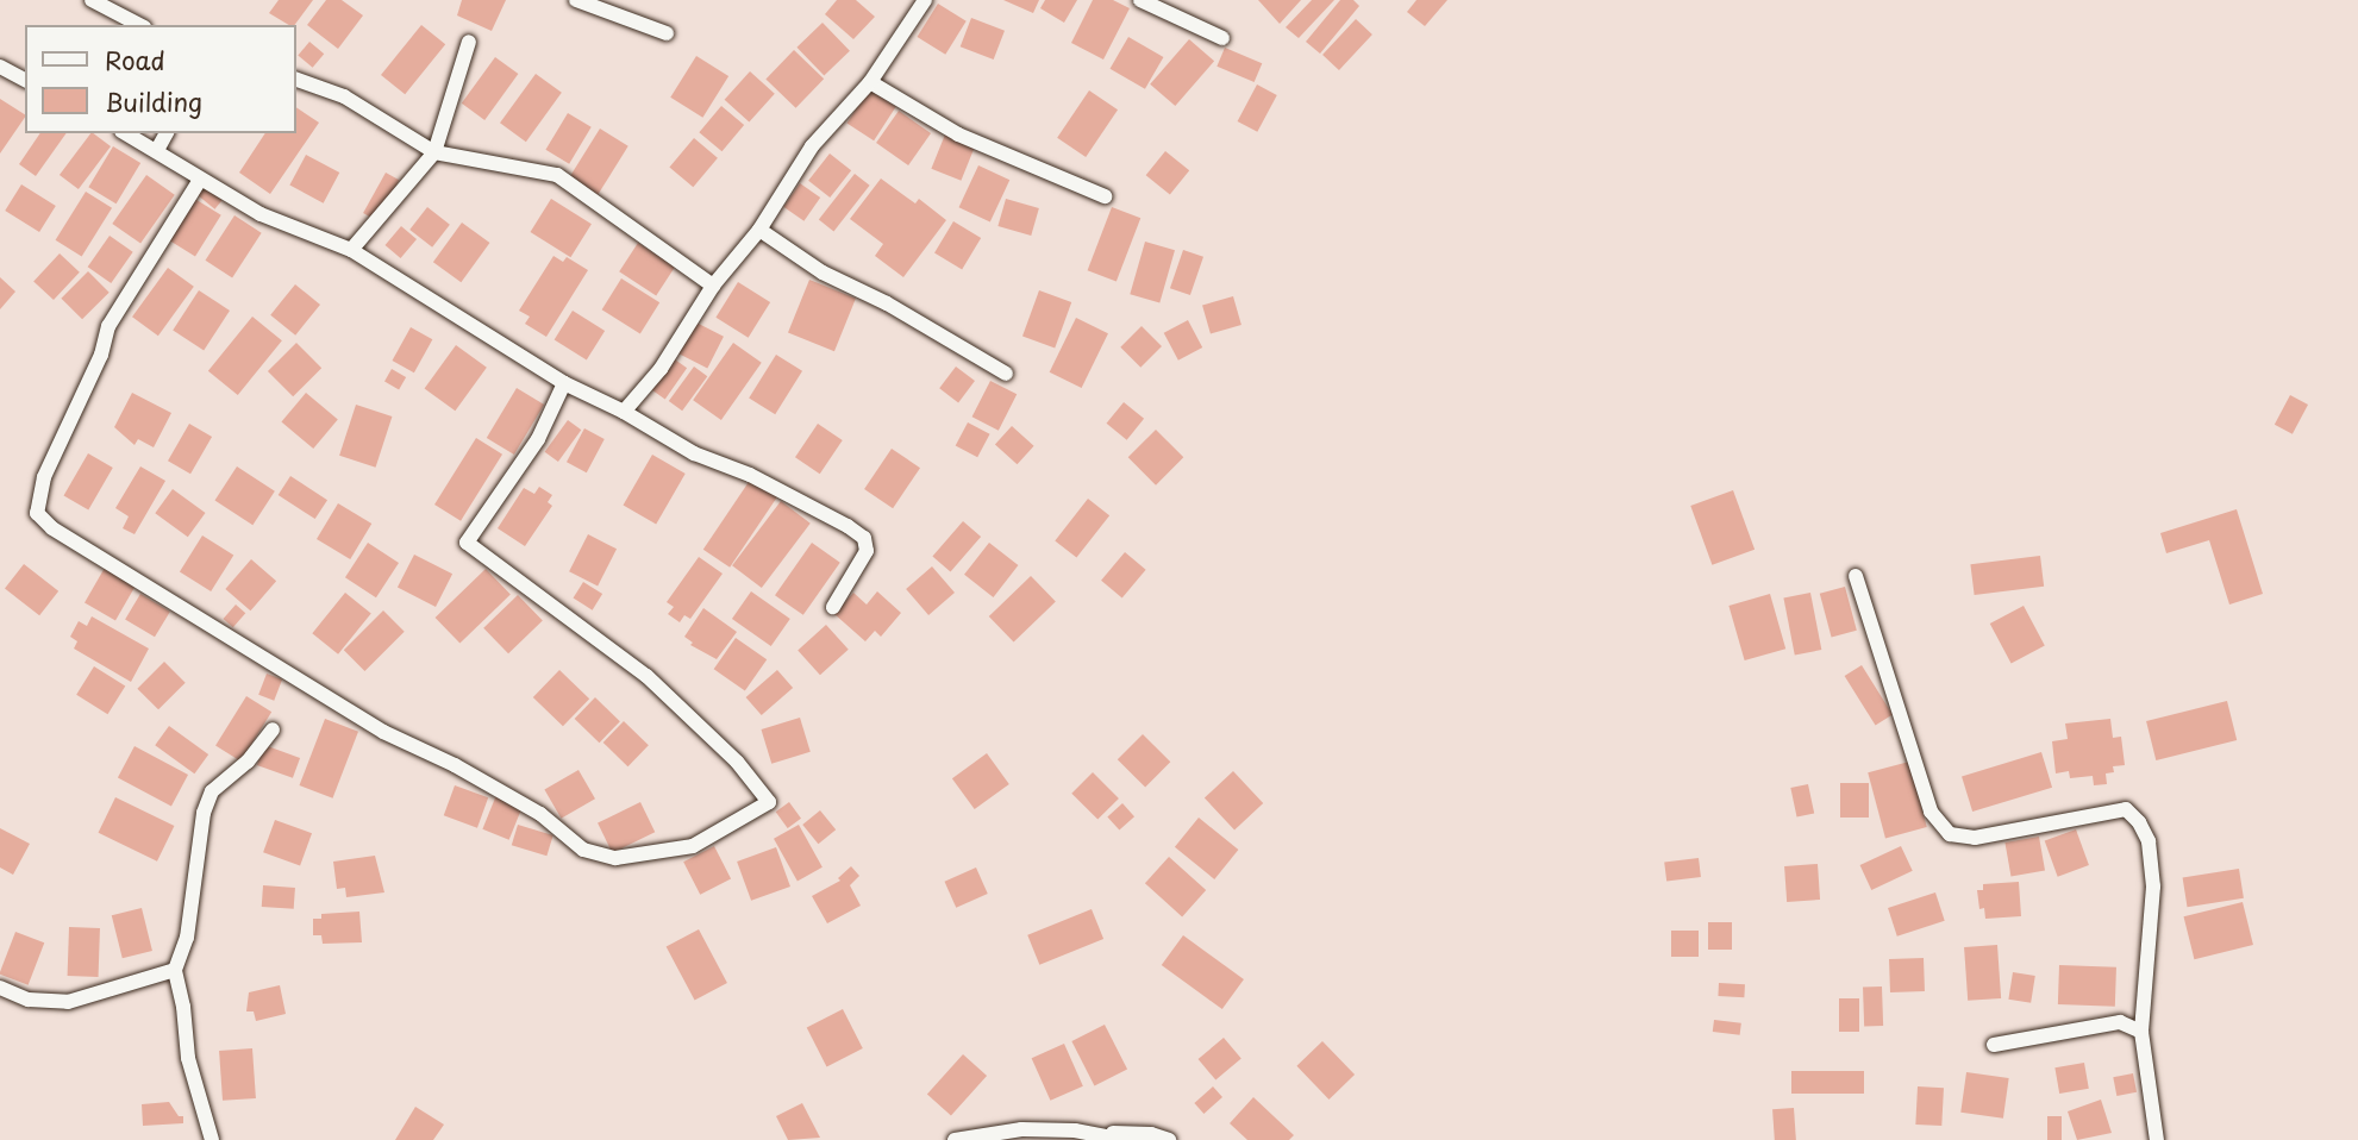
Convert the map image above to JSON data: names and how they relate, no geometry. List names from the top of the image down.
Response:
{
  "legend": ["Road", "Building"]
}
